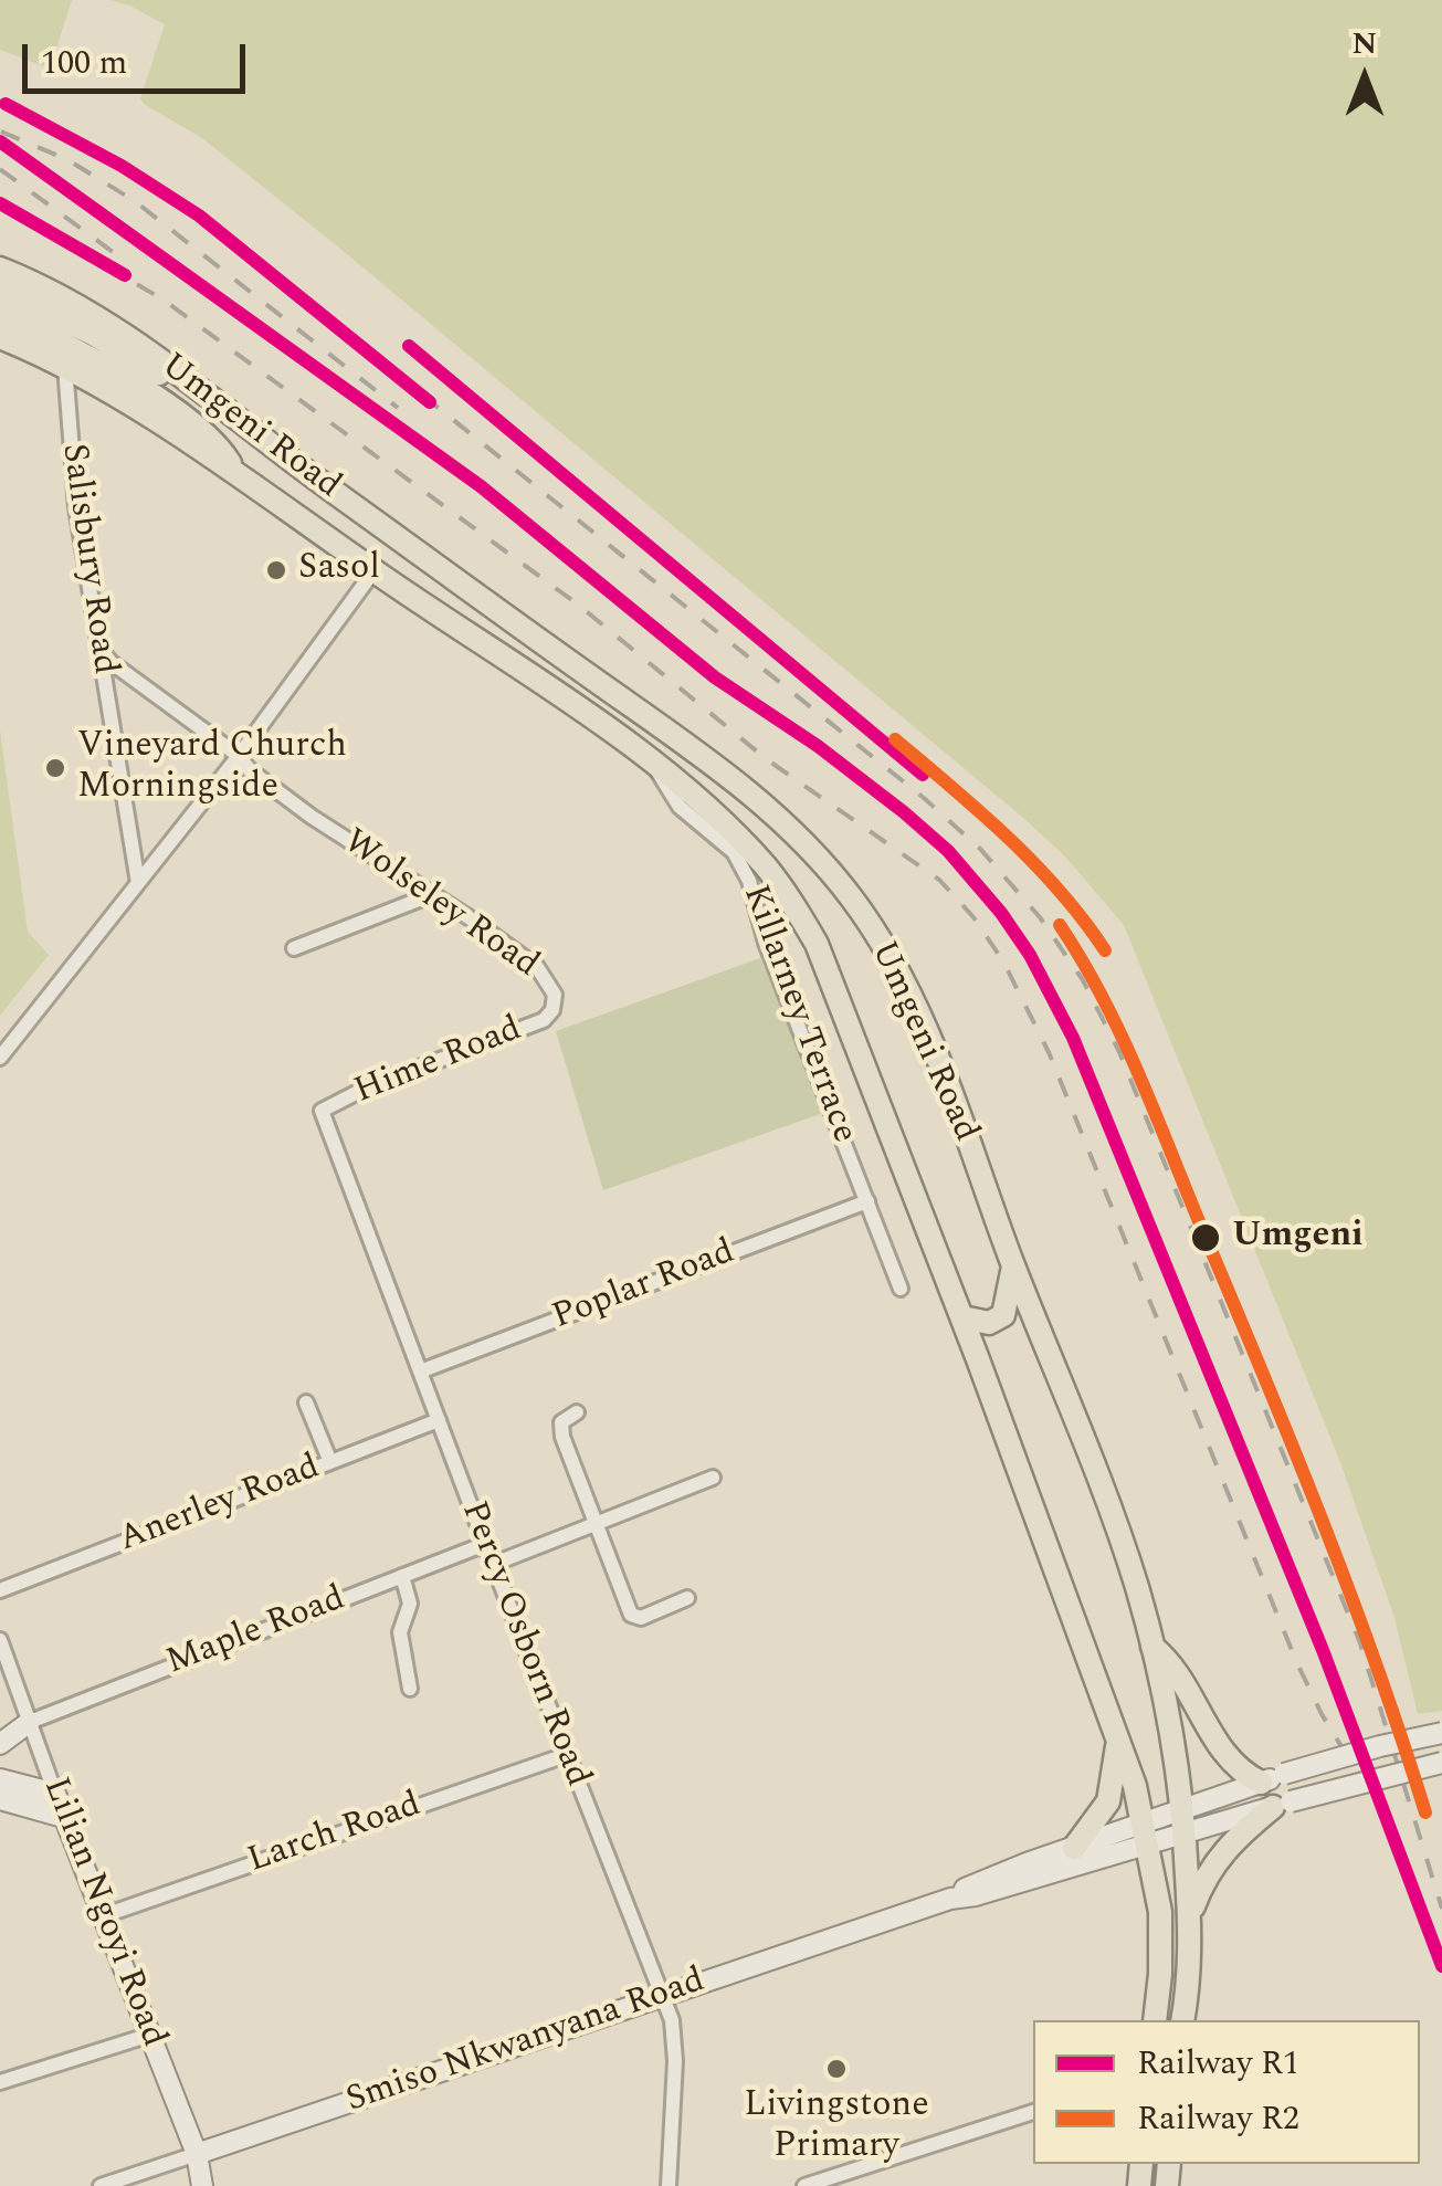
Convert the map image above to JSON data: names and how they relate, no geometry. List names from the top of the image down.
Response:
{
  "streets": {
    "main road": ["Umgeni Road"],
    "street": [
      "Salisbury Road",
      "Wolseley Road",
      "Killarney Terrace",
      "Hime Road",
      "Poplar Road",
      "Anerley Road",
      "Maple Road",
      "Percy Osborn Road",
      "Larch Road",
      "Lilian Ngoyi Road",
      "Smiso Nkwanyana Road"
    ]
  },
  "crossings": [
    ["Umgeni Road", "Salisbury Road"],
    ["Umgeni Road", "Killarney Terrace"],
    ["Umgeni Road", "Smiso Nkwanyana Road"],
    ["Salisbury Road", "Wolseley Road"],
    ["Wolseley Road", "Hime Road"],
    ["Killarney Terrace", "Poplar Road"],
    ["Hime Road", "Percy Osborn Road"],
    ["Poplar Road", "Percy Osborn Road"],
    ["Anerley Road", "Percy Osborn Road"],
    ["Maple Road", "Percy Osborn Road"],
    ["Maple Road", "Lilian Ngoyi Road"],
    ["Percy Osborn Road", "Larch Road"],
    ["Percy Osborn Road", "Smiso Nkwanyana Road"],
    ["Larch Road", "Lilian Ngoyi Road"],
    ["Lilian Ngoyi Road", "Smiso Nkwanyana Road"]
  ],
  "places": [
    "Sasol",
    "Vineyard Church Morningside",
    "Umgeni",
    "Livingstone Primary"
  ],
  "lines": ["rail line R1", "rail line R2"],
  "legend": ["Railway R1", "Railway R2"],
  "scale_bar": "100 m",
  "north": "top"
}
